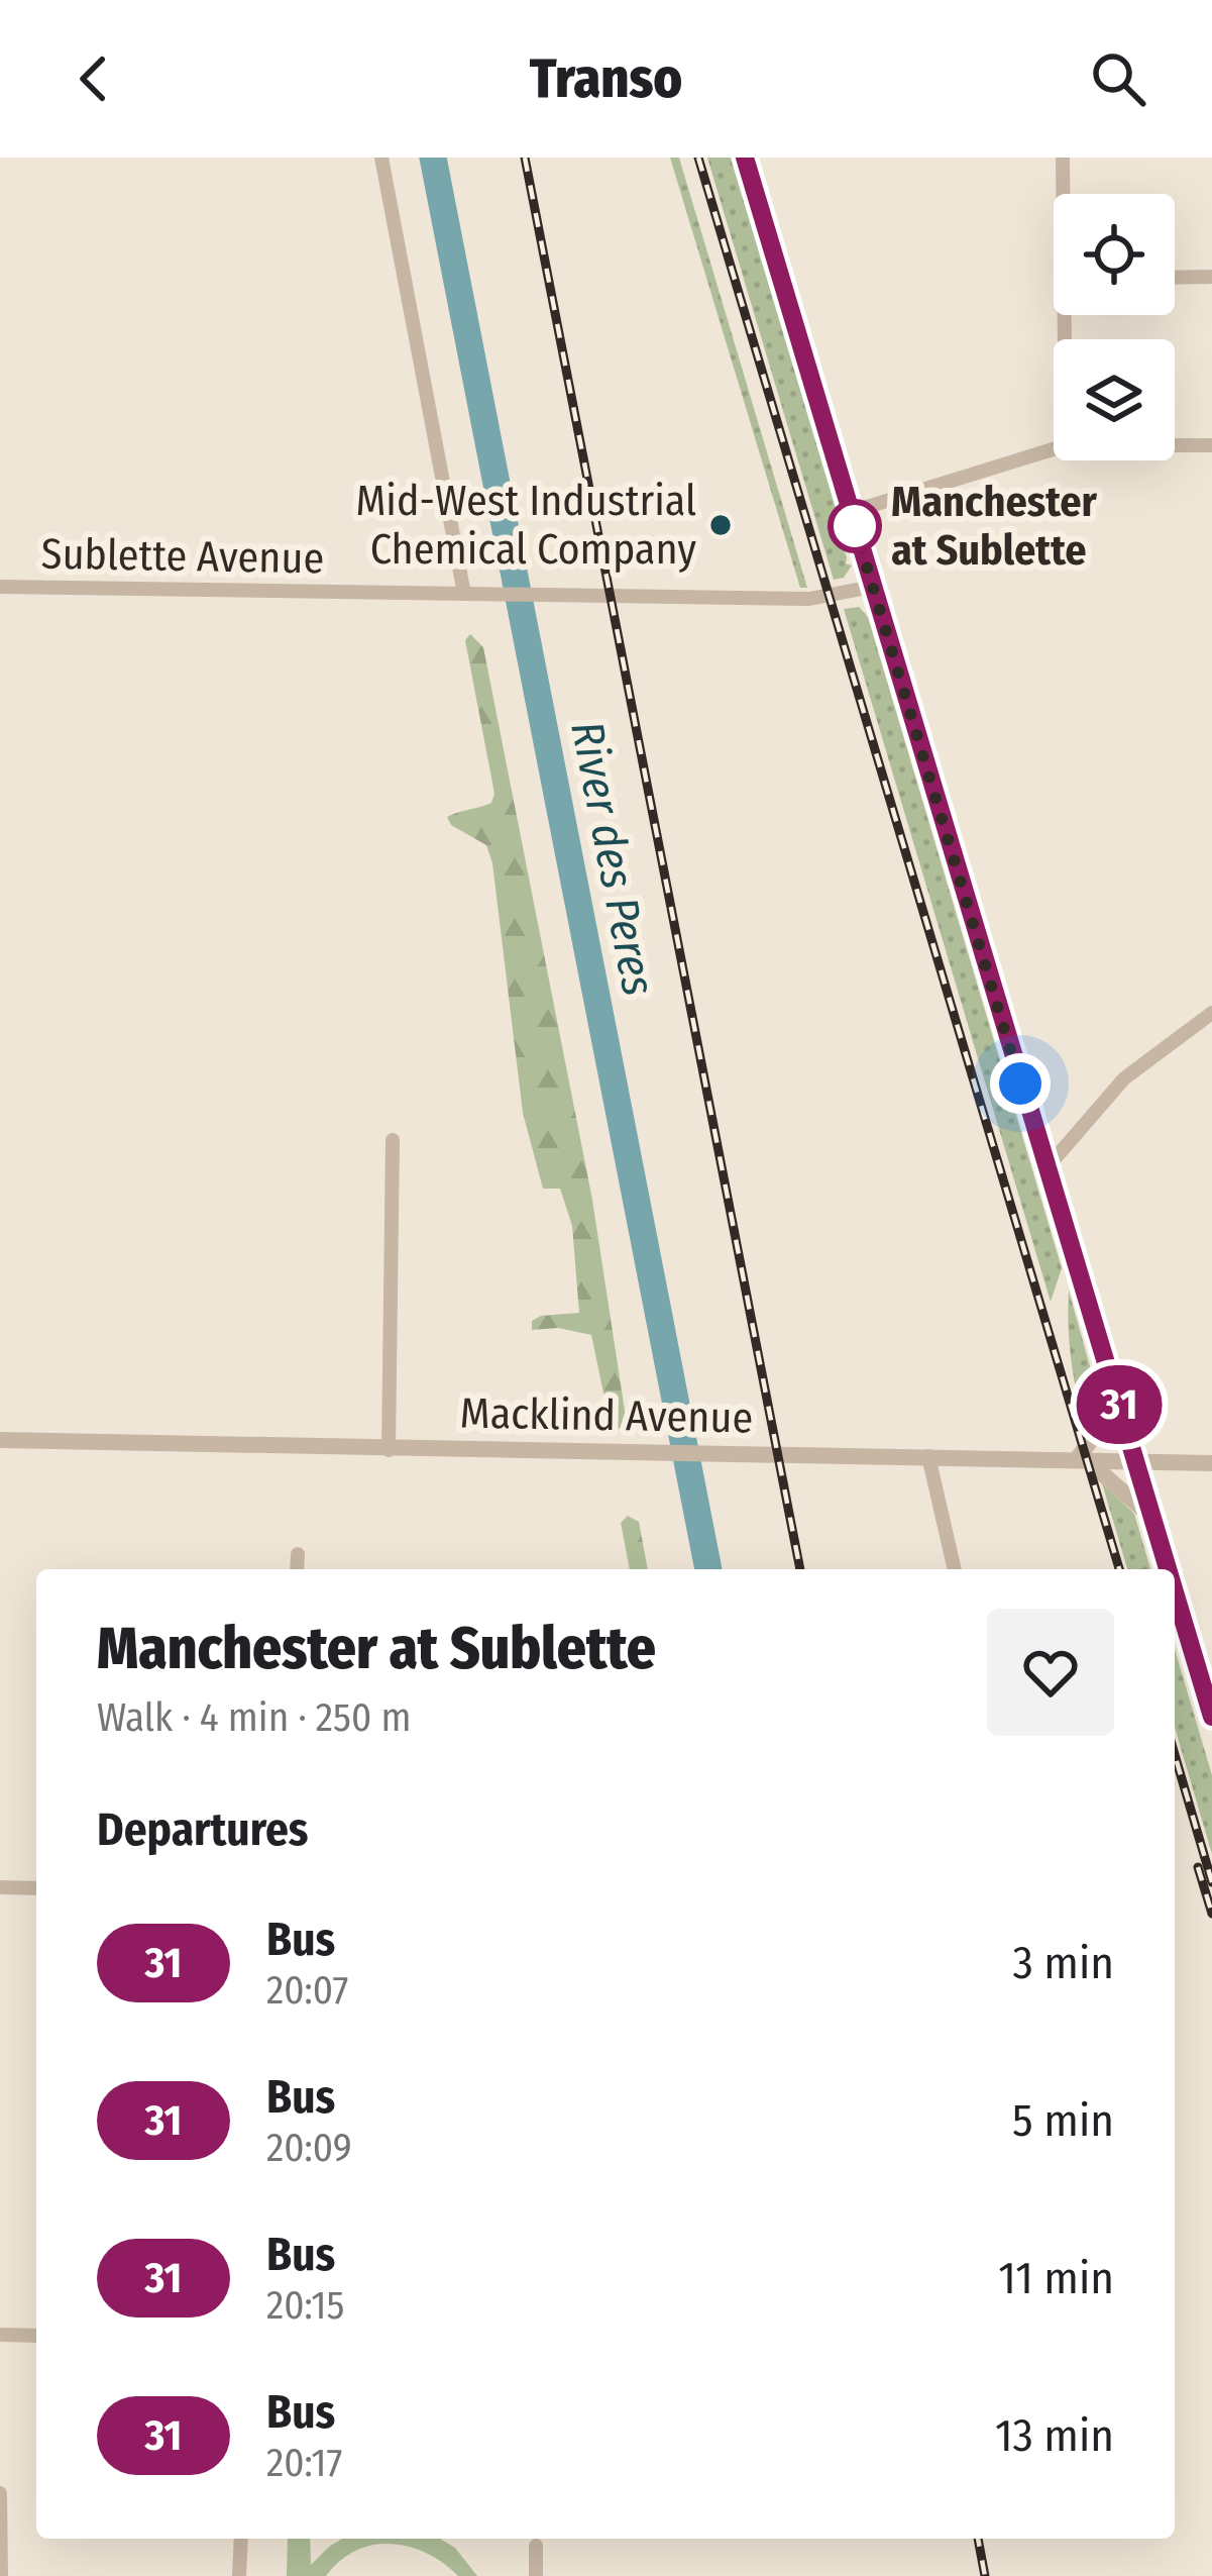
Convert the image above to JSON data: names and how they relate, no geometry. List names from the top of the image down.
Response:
{
  "streets": {
    "street": ["Sublette Avenue", "Macklind Avenue"]
  },
  "water": ["River des Peres"],
  "places": ["Mid-West Industrial Chemical Company", "Manchester at Sublette"],
  "lines": ["bus line 31"],
  "page": {
    "header": "Transo",
    "on_map": "31",
    "heading": [
      ["Manchester at Sublette", "Walk · 4 min · 250 m"],
      "Departures"
    ],
    "list": [
      {
        "mark": "31",
        "name": "Bus",
        "note": "20:07",
        "value": "3 min"
      },
      {
        "mark": "31",
        "name": "Bus",
        "note": "20:09",
        "value": "5 min"
      },
      {
        "mark": "31",
        "name": "Bus",
        "note": "20:15",
        "value": "11 min"
      },
      {
        "mark": "31",
        "name": "Bus",
        "note": "20:17",
        "value": "13 min"
      }
    ]
  }
}
